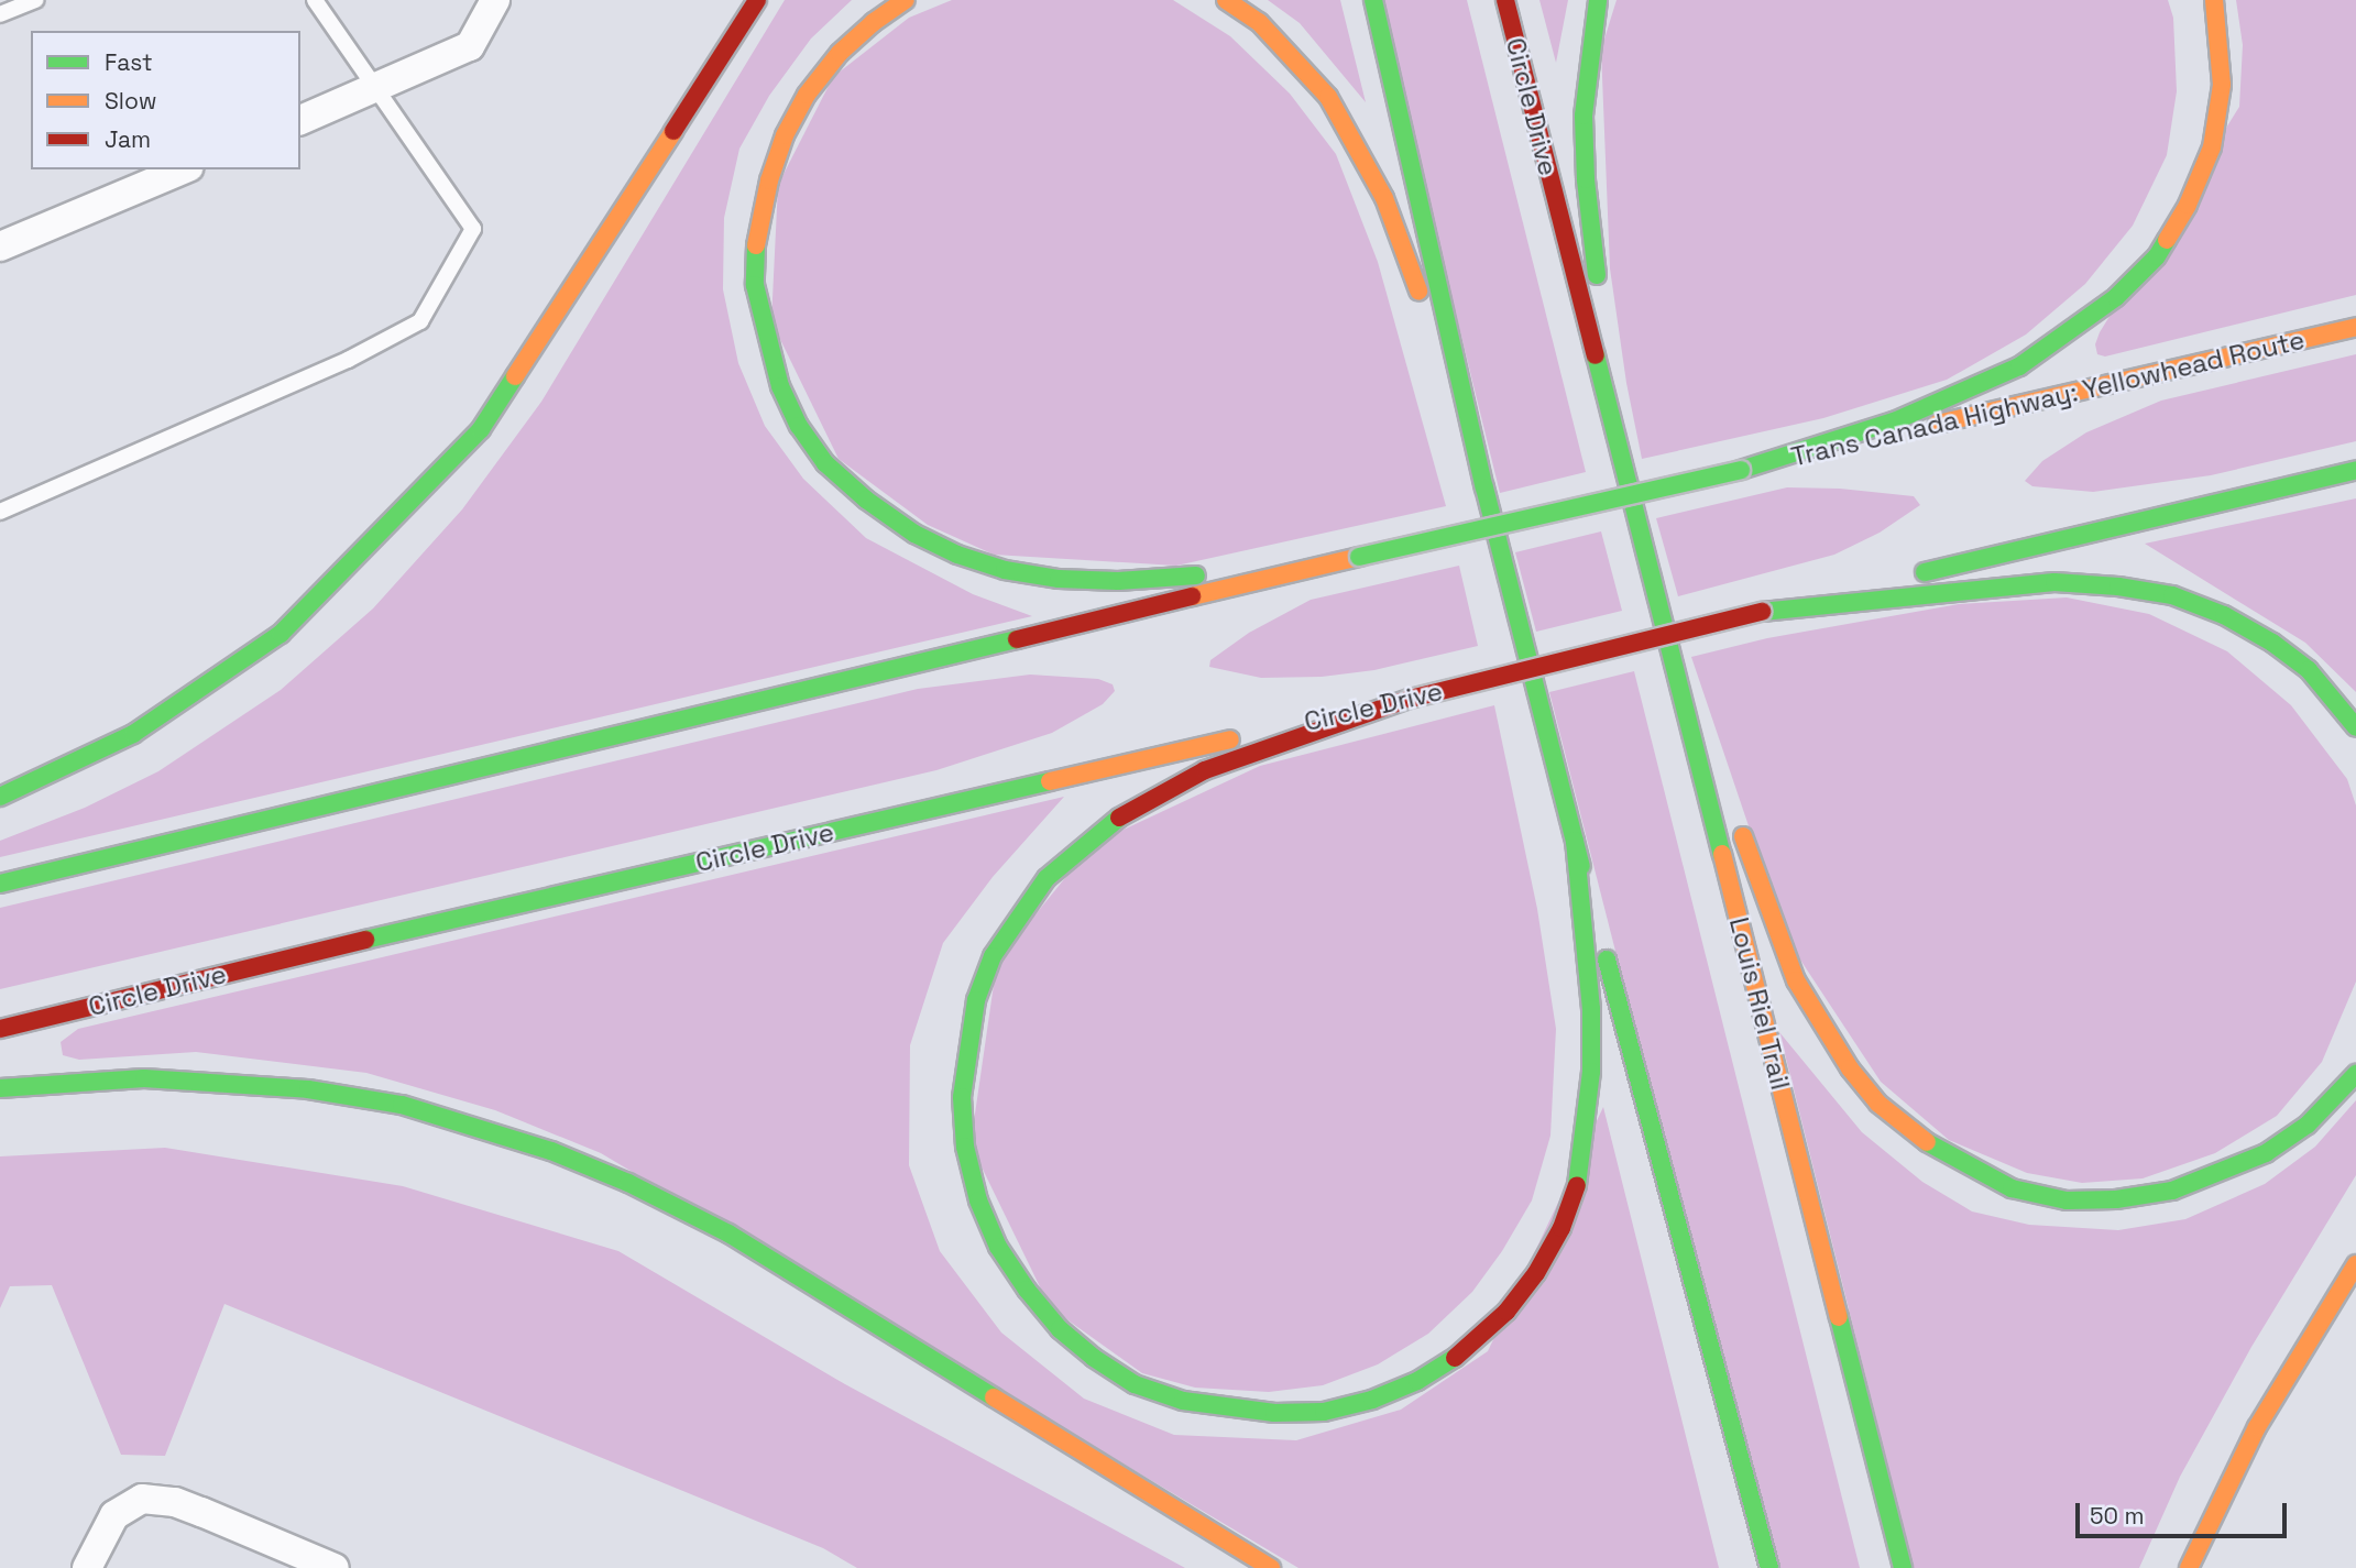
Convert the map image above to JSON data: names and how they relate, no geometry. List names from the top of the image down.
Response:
{
  "streets": {
    "highway": ["Circle Drive", "Trans Canada Highway: Yellowhead Route", "Louis Riel Trail"]
  },
  "crossings": [
    ["Circle Drive", "Louis Riel Trail"]
  ],
  "legend": ["Fast", "Slow", "Jam"],
  "scale_bar": "50 m"
}
